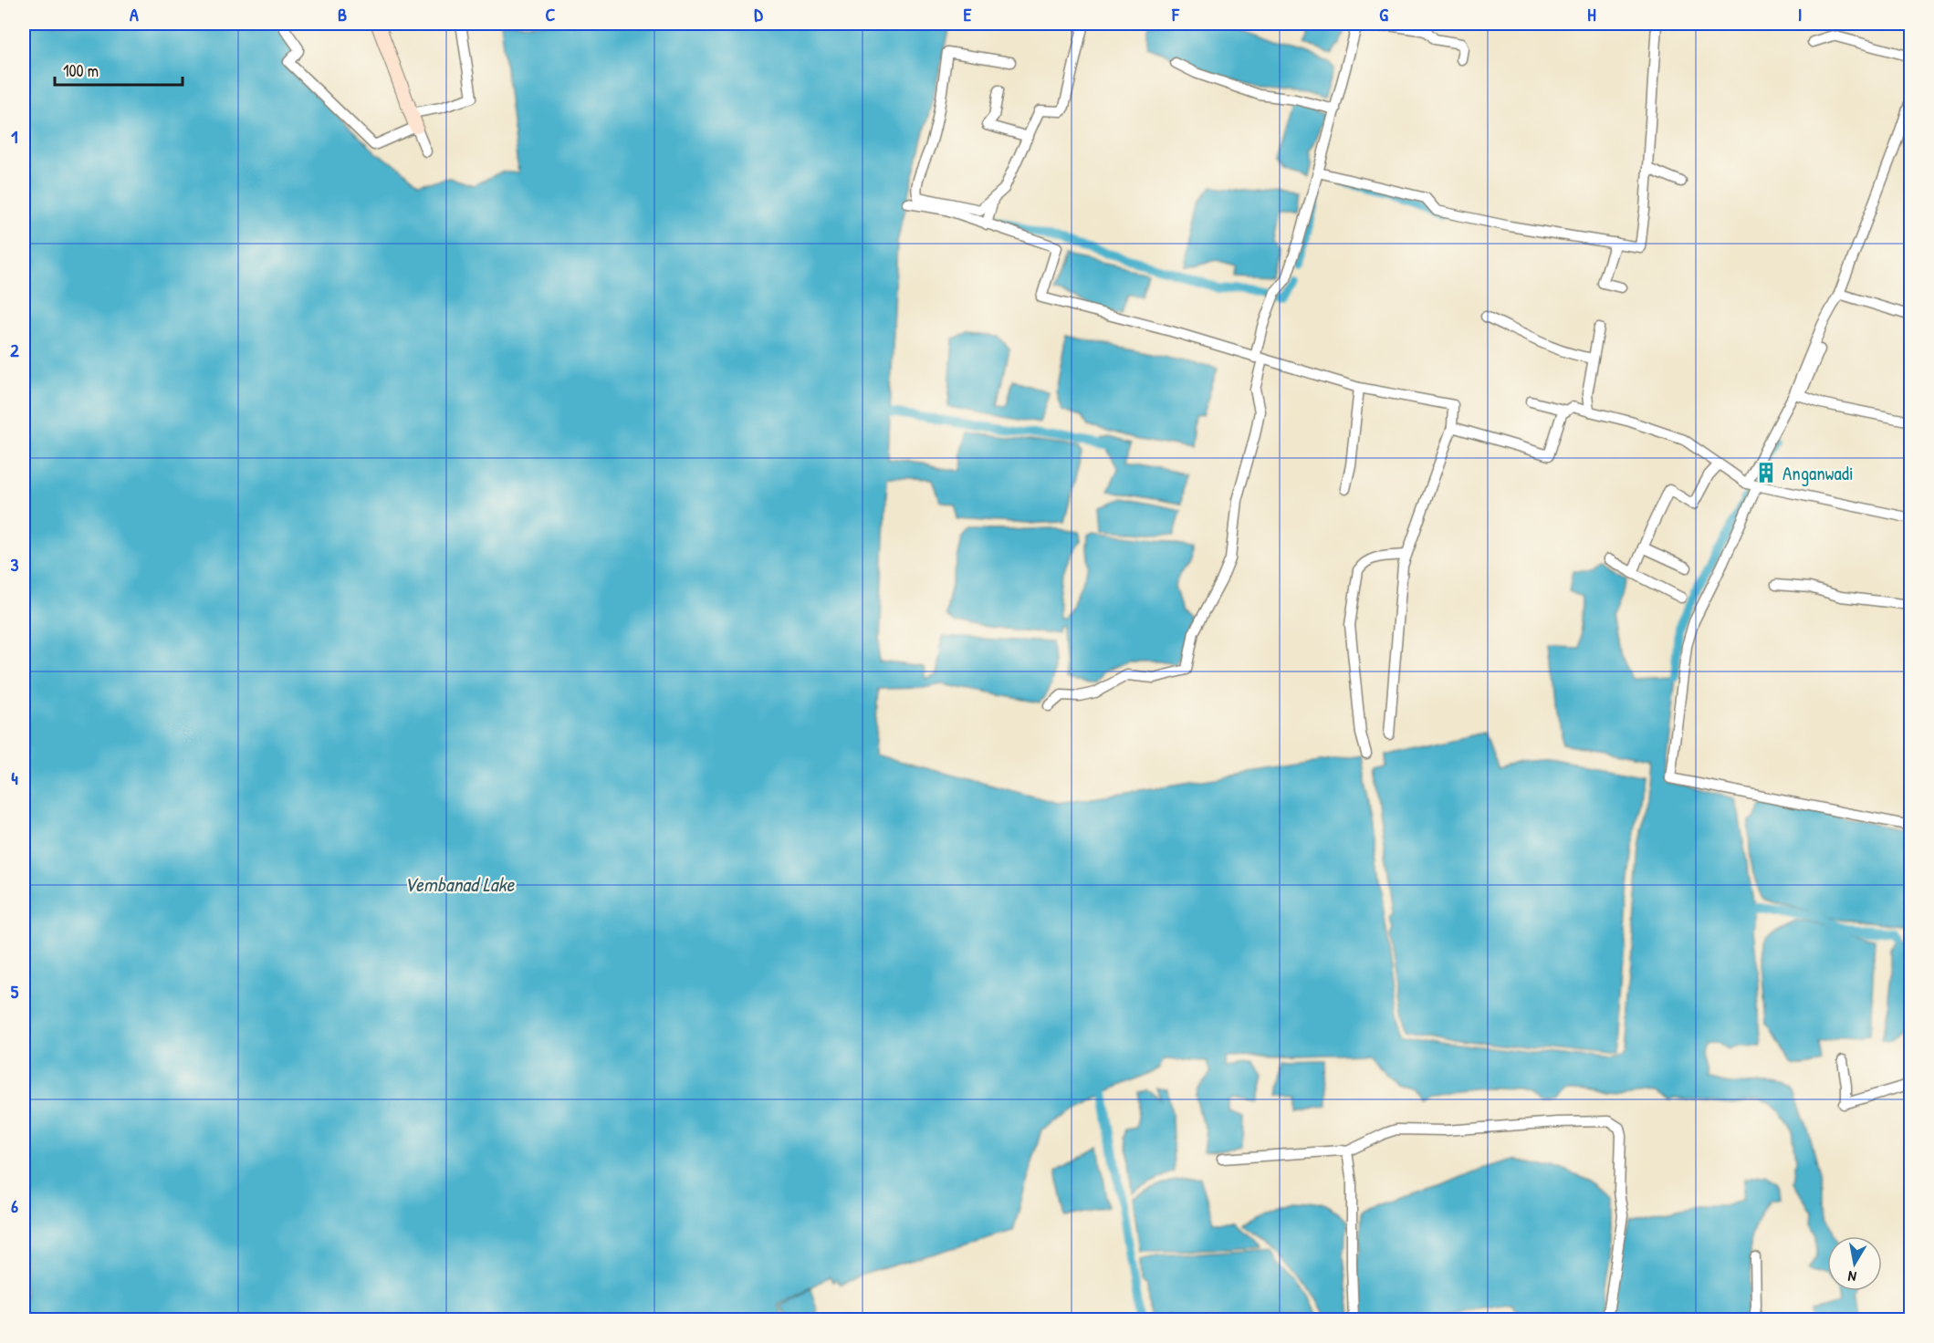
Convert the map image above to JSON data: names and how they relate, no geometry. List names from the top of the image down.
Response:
{
  "water": ["Vembanad Lake"],
  "places": {
    "building": ["Anganwadi"]
  },
  "scale_bar": "100 m",
  "north": "bottom",
  "grid": {
    "columns": [
      "A",
      "B",
      "C",
      "D",
      "E",
      "F",
      "G",
      "H",
      "I"
    ],
    "rows": [
      "1",
      "2",
      "3",
      "4",
      "5",
      "6"
    ]
  }
}
